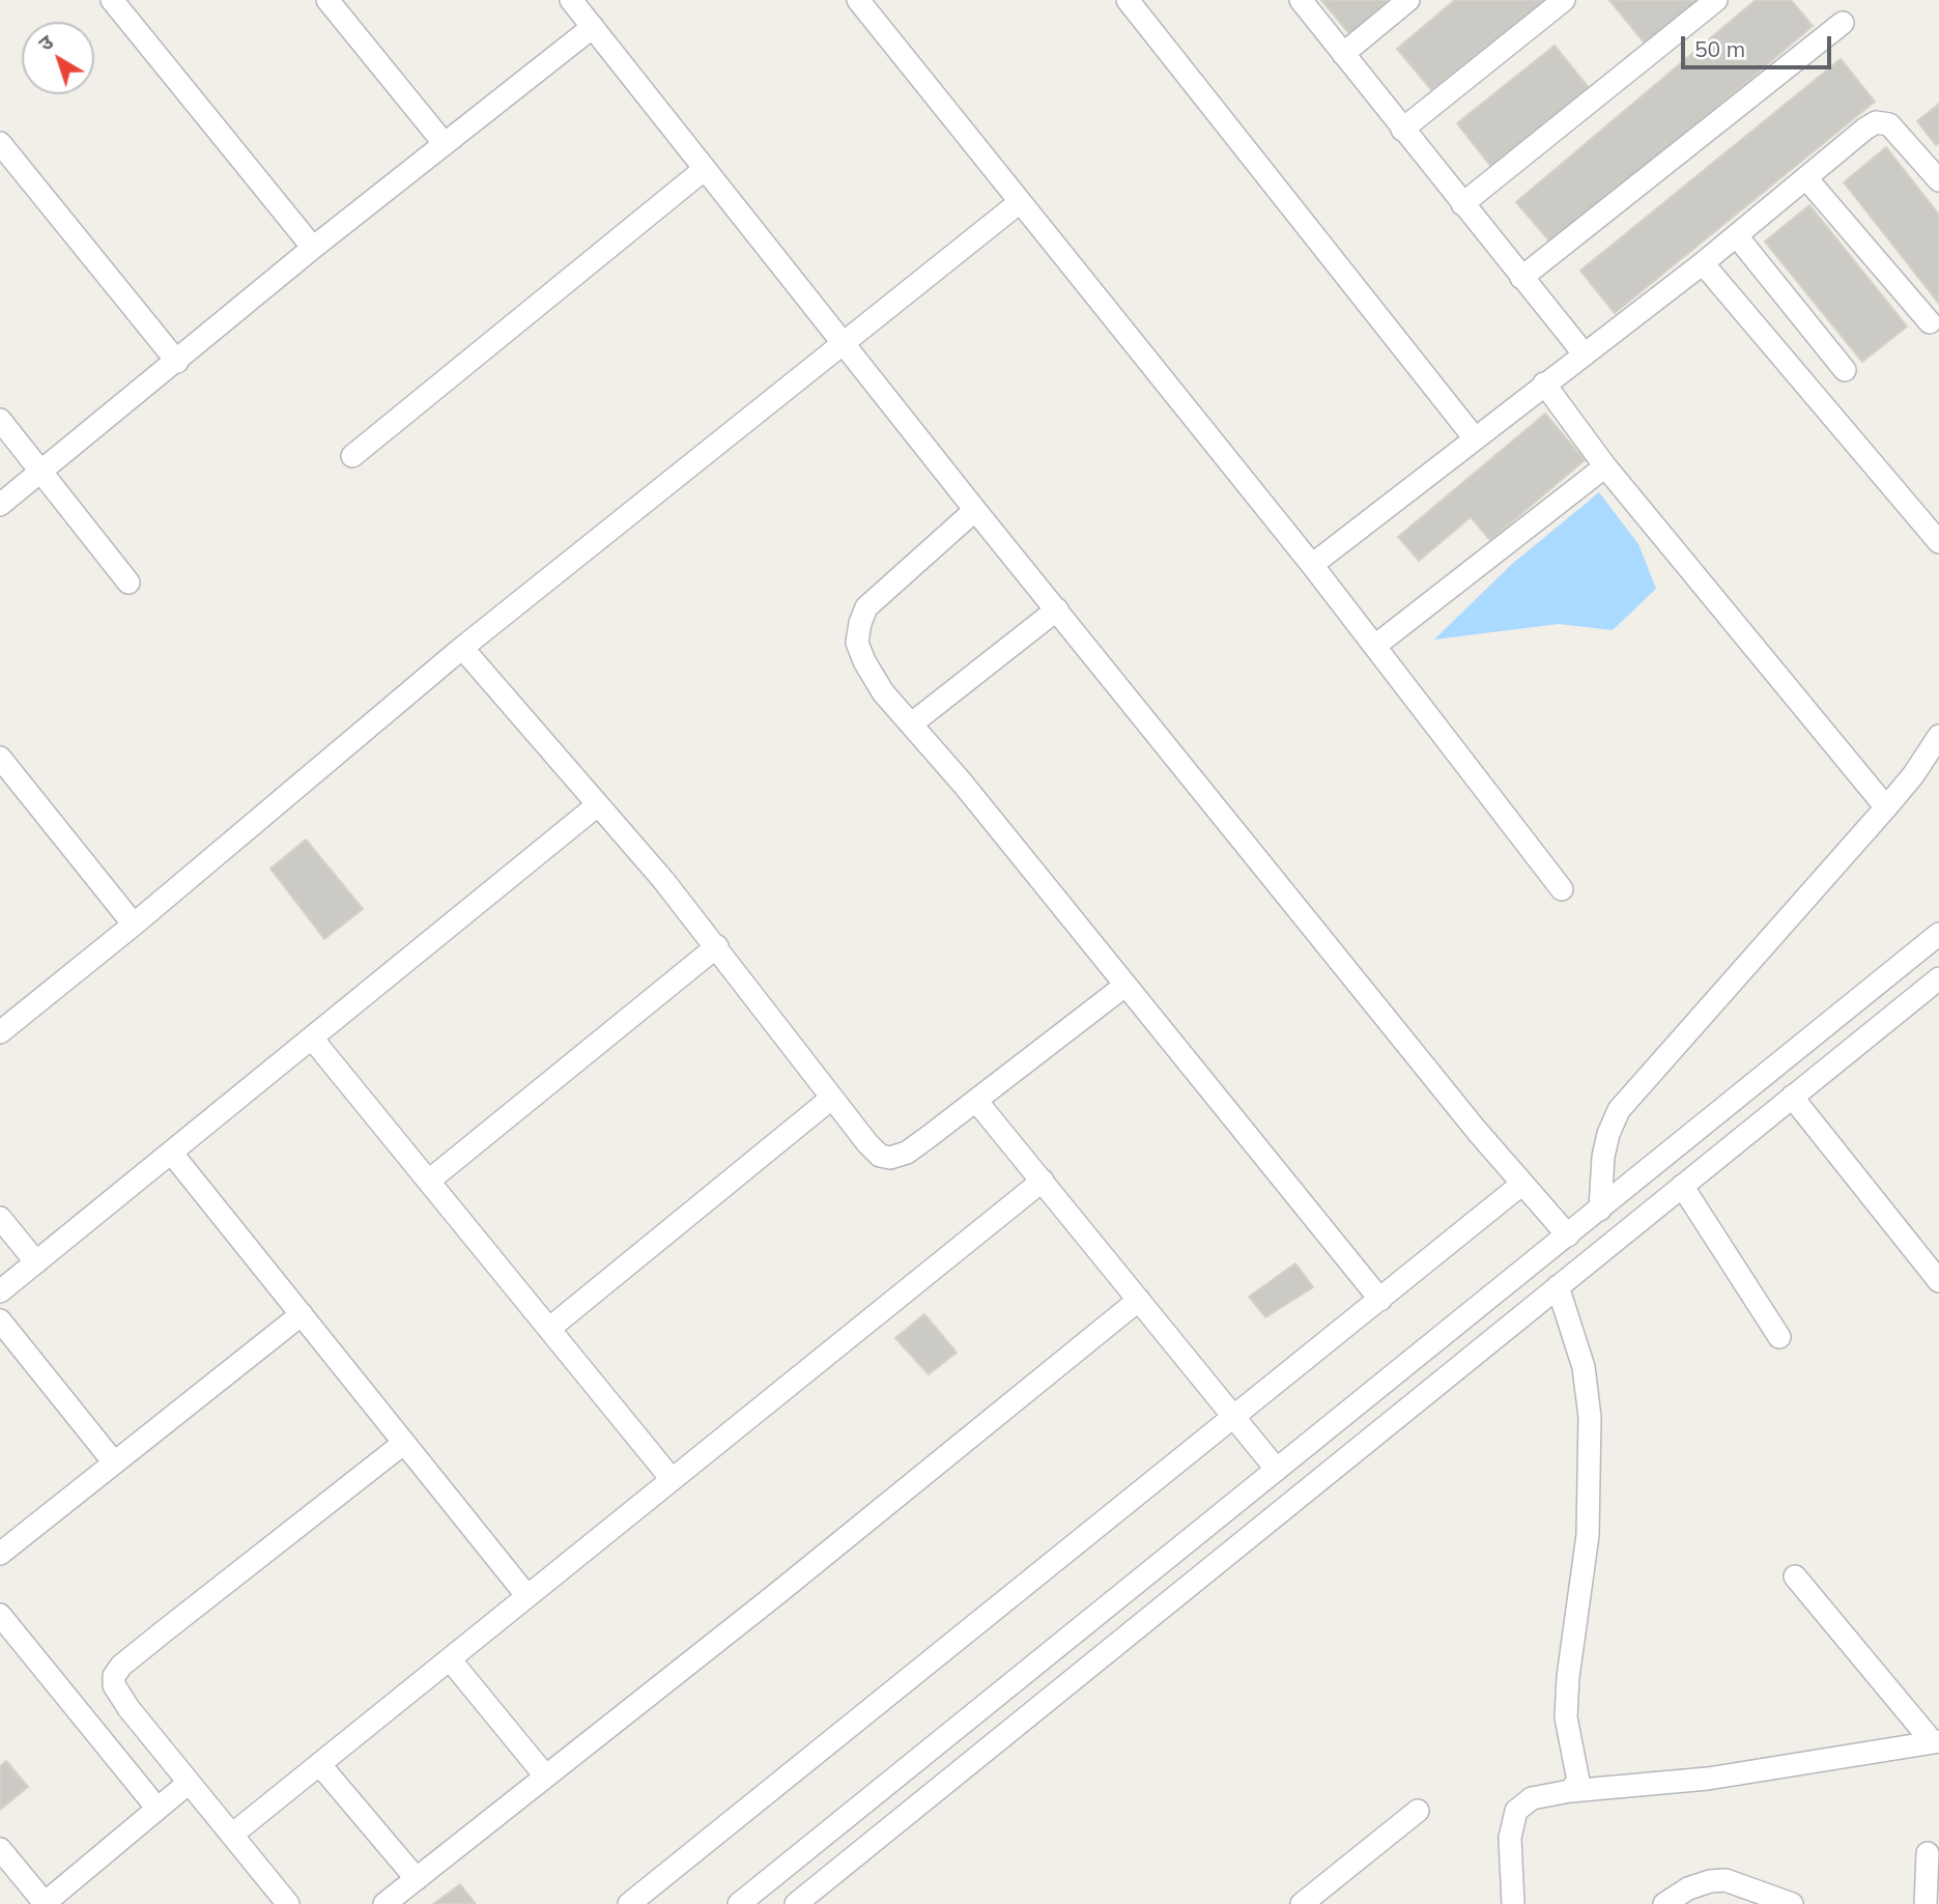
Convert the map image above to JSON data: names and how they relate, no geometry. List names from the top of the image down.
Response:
{
  "scale_bar": "50 m",
  "north": "top left"
}
